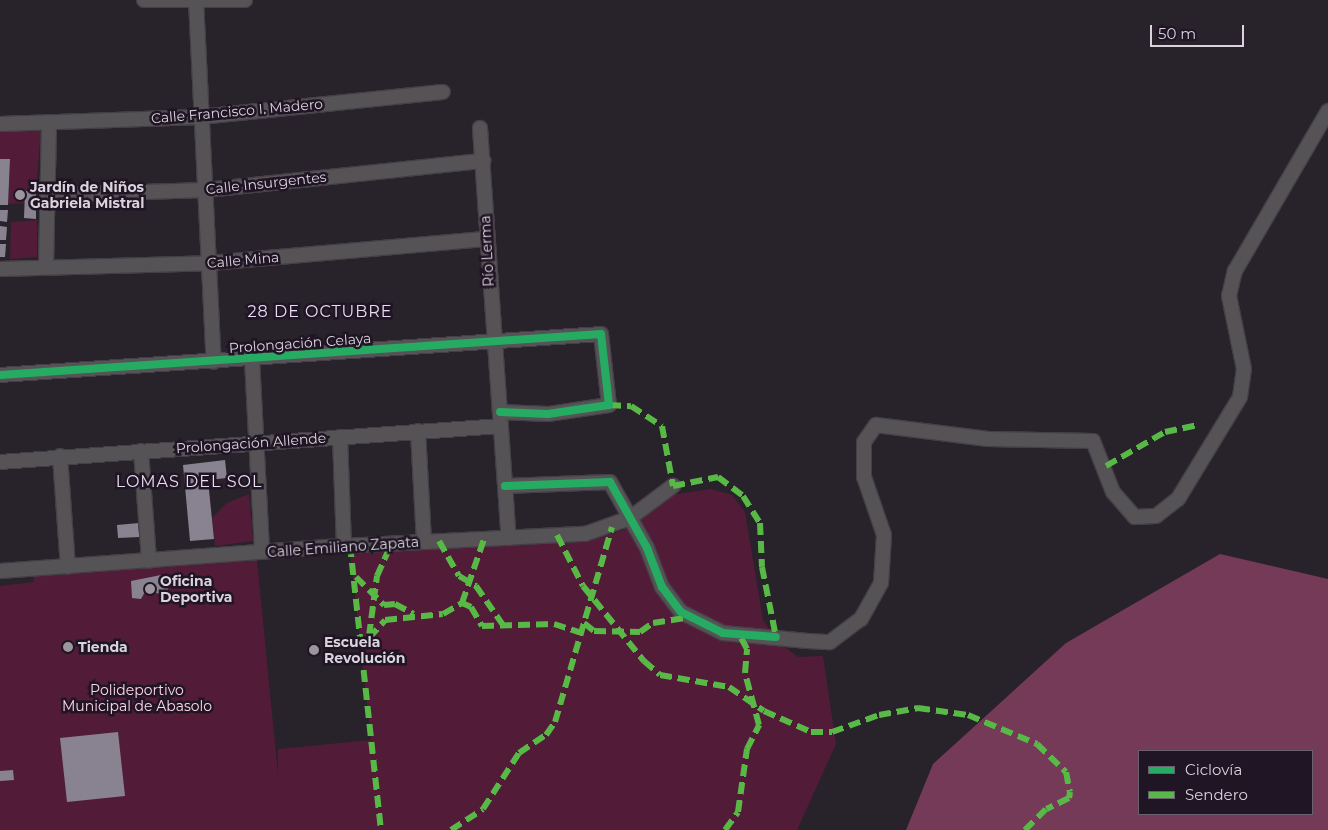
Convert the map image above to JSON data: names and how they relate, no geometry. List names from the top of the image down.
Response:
{
  "streets": {
    "street": [
      "Calle Francisco I. Madero",
      "Calle Insurgentes",
      "Río Lerma",
      "Calle Mina",
      "Prolongación Celaya",
      "Prolongación Allende",
      "Calle Emiliano Zapata"
    ]
  },
  "crossings": [
    ["Calle Insurgentes", "Río Lerma"],
    ["Río Lerma", "Calle Mina"],
    ["Río Lerma", "Prolongación Celaya"],
    ["Río Lerma", "Prolongación Allende"],
    ["Río Lerma", "Calle Emiliano Zapata"],
    ["Prolongación Celaya", "Prolongación Allende"]
  ],
  "districts": ["28 DE OCTUBRE", "LOMAS DEL SOL"],
  "parks": ["Polideportivo Municipal de Abasolo"],
  "places": [
    "Jardín de Niños Gabriela Mistral",
    "Oficina Deportiva",
    "Tienda",
    "Escuela Revolución"
  ],
  "legend": ["Ciclovía", "Sendero"],
  "scale_bar": "50 m"
}
